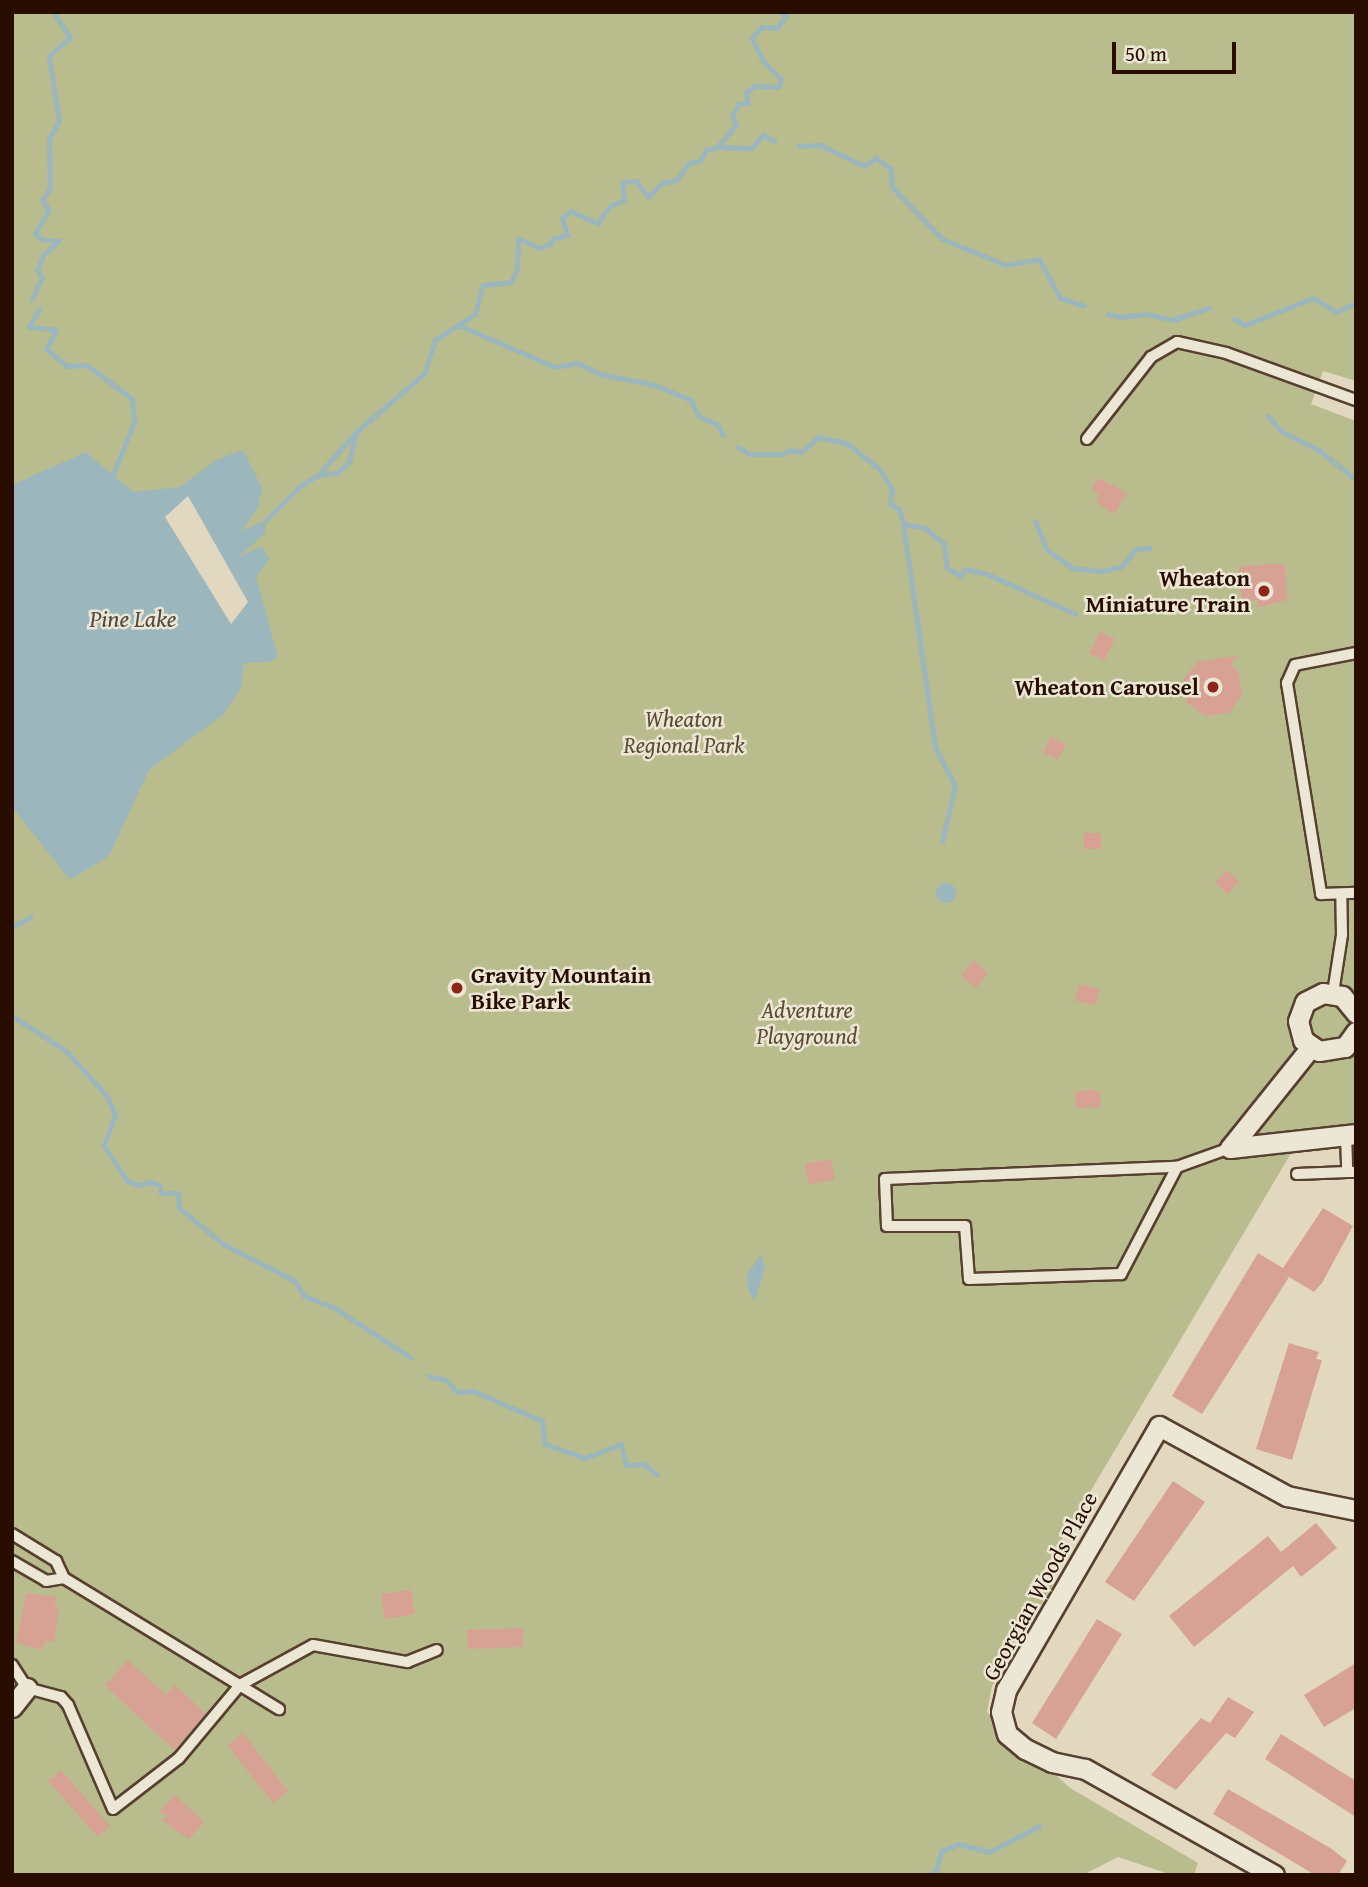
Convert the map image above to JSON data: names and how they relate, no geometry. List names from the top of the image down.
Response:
{
  "streets": {
    "street": ["Georgian Woods Place"]
  },
  "water": ["Pine Lake"],
  "parks": ["Wheaton Regional Park", "Adventure Playground"],
  "places": ["Wheaton Miniature Train", "Wheaton Carousel", "Gravity Mountain Bike Park"],
  "scale_bar": "50 m"
}
